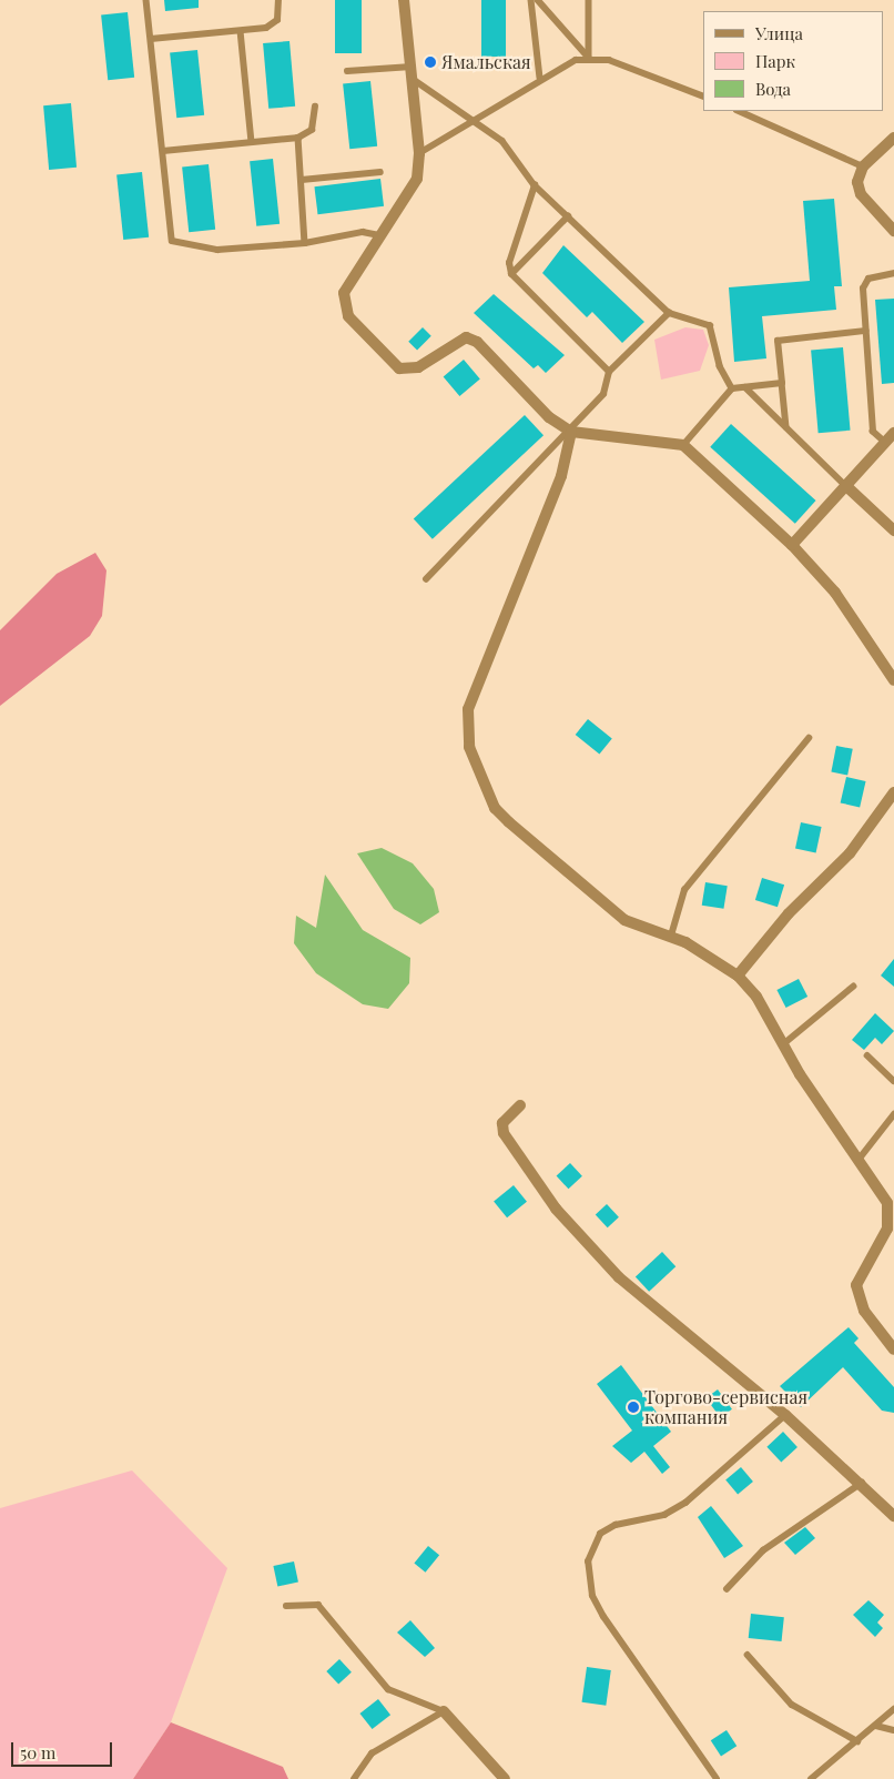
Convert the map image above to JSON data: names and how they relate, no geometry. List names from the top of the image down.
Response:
{
  "places": ["Ямальская", "Торгово-сервисная компания"],
  "legend": ["Улица", "Парк", "Вода"],
  "scale_bar": "50 m"
}
